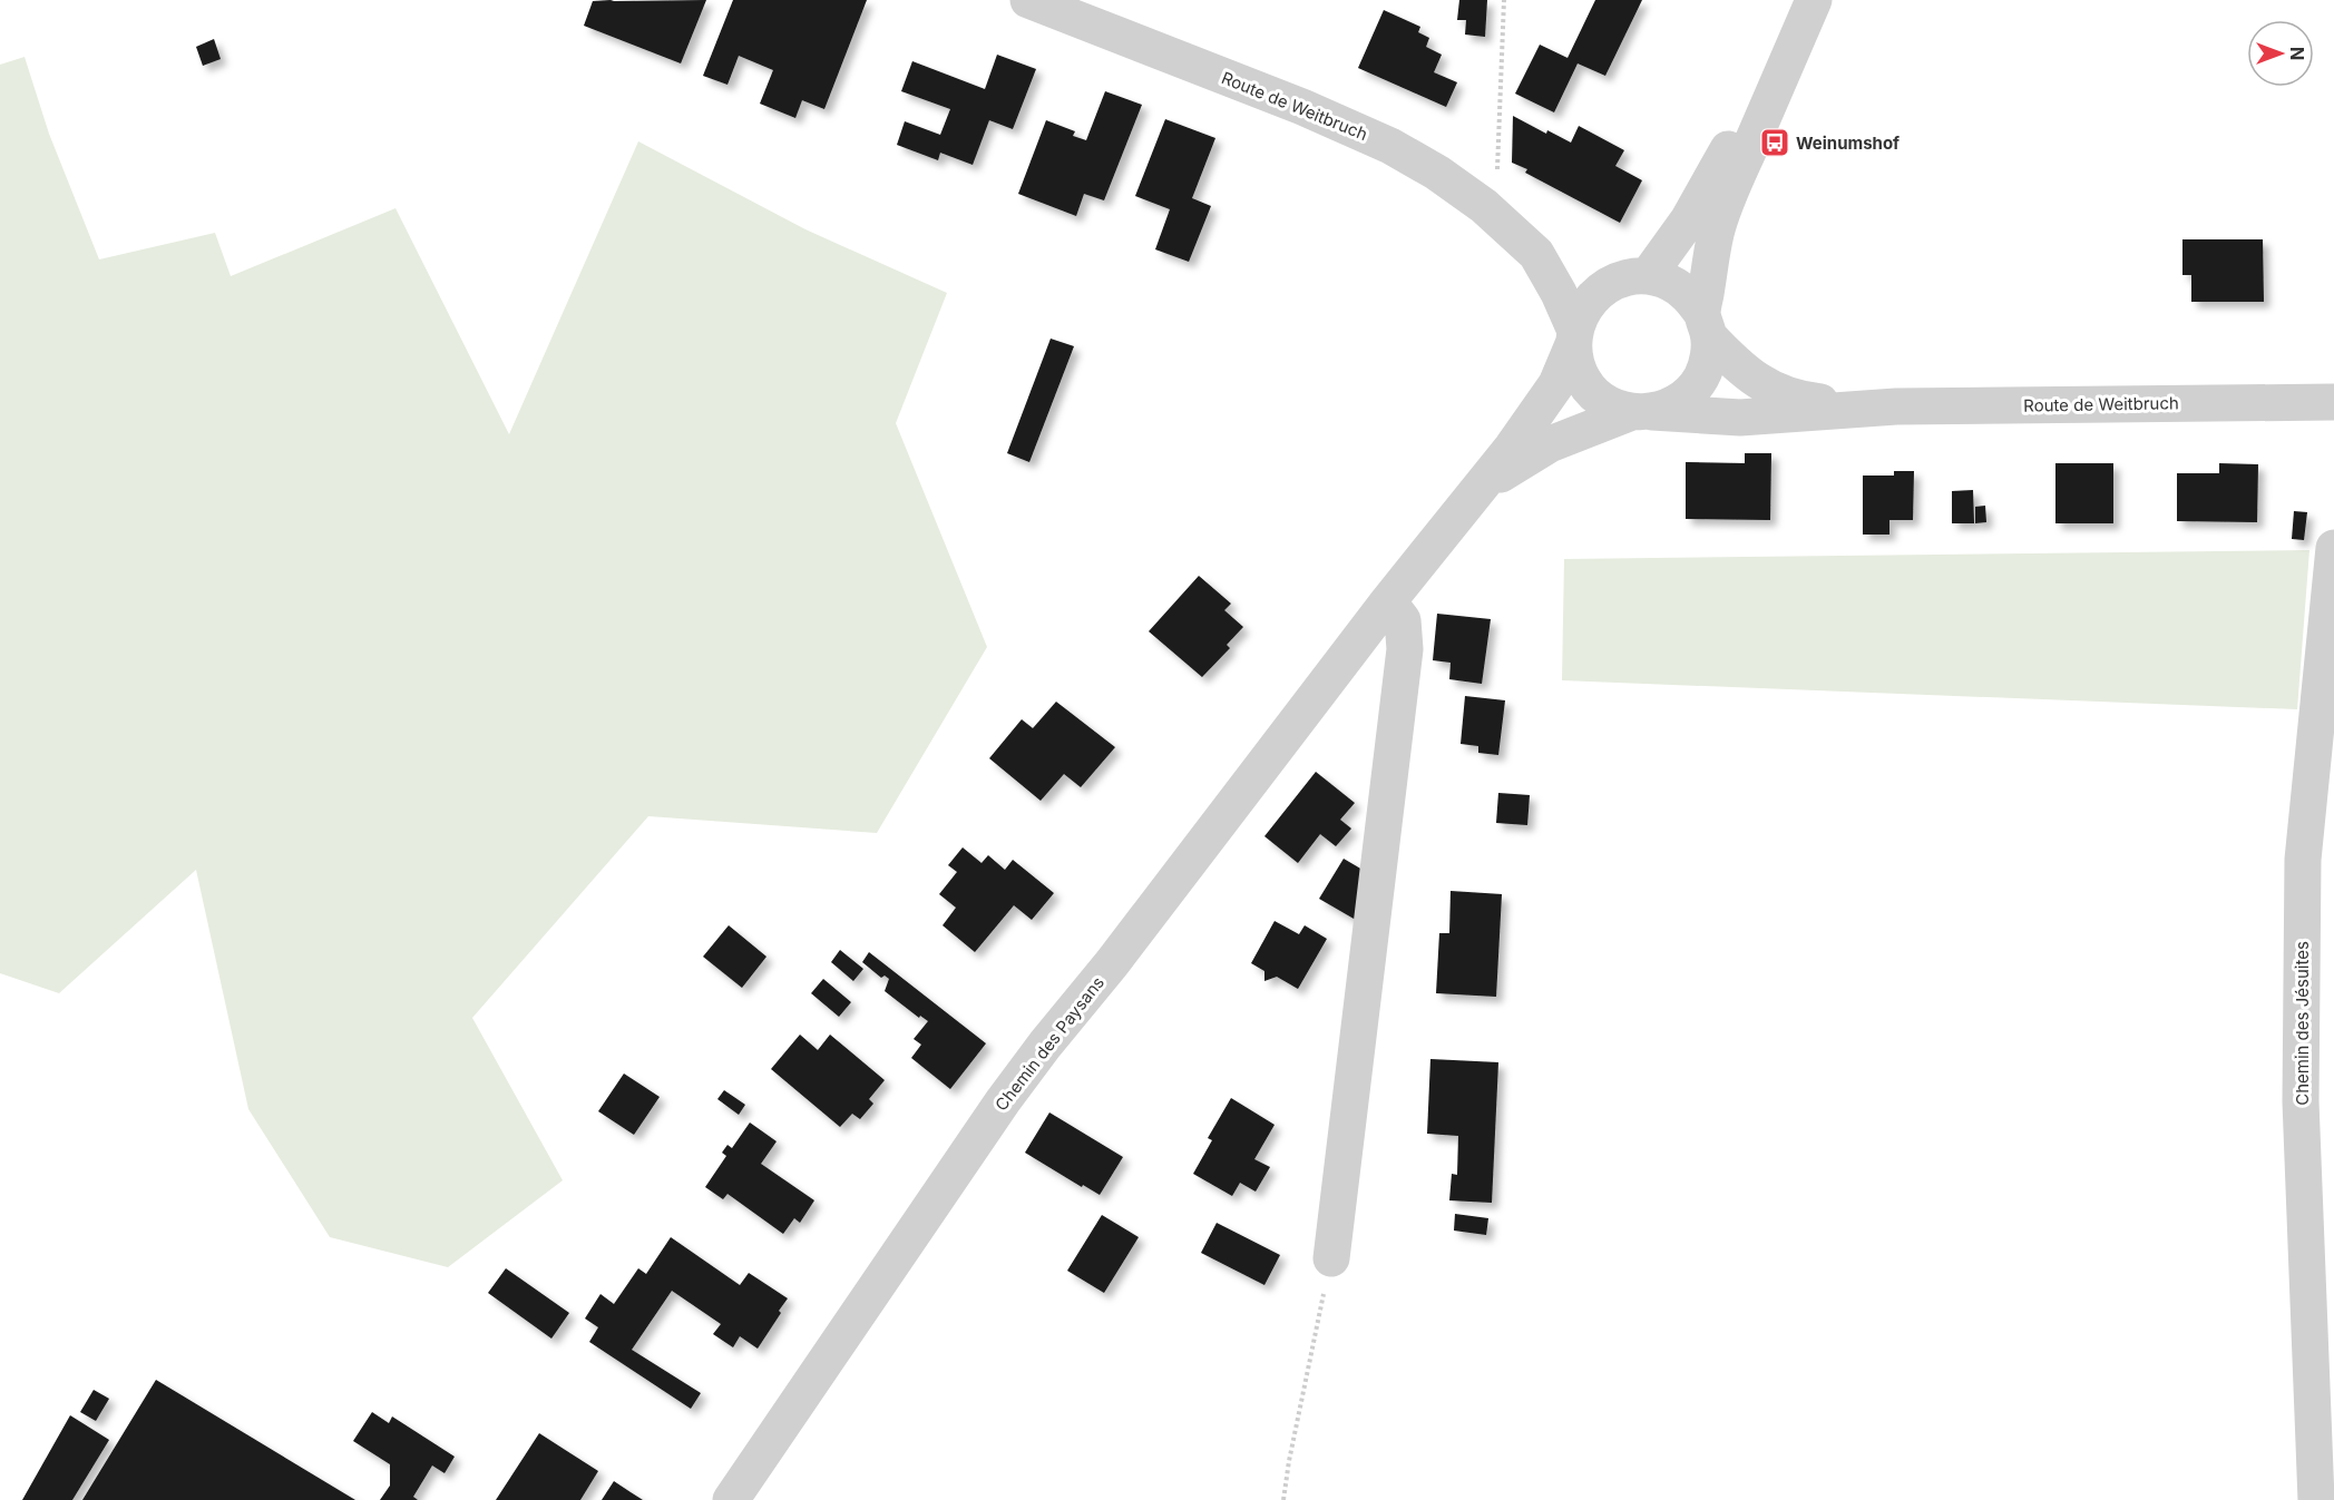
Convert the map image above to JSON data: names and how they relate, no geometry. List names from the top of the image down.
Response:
{
  "streets": {
    "street": ["Route de Weitbruch", "Chemin des Jésuites", "Chemin des Paysans"]
  },
  "crossings": [
    ["Route de Weitbruch", "Chemin des Paysans"]
  ],
  "places": {
    "bus stop": ["Weinumshof"]
  },
  "north": "right"
}
